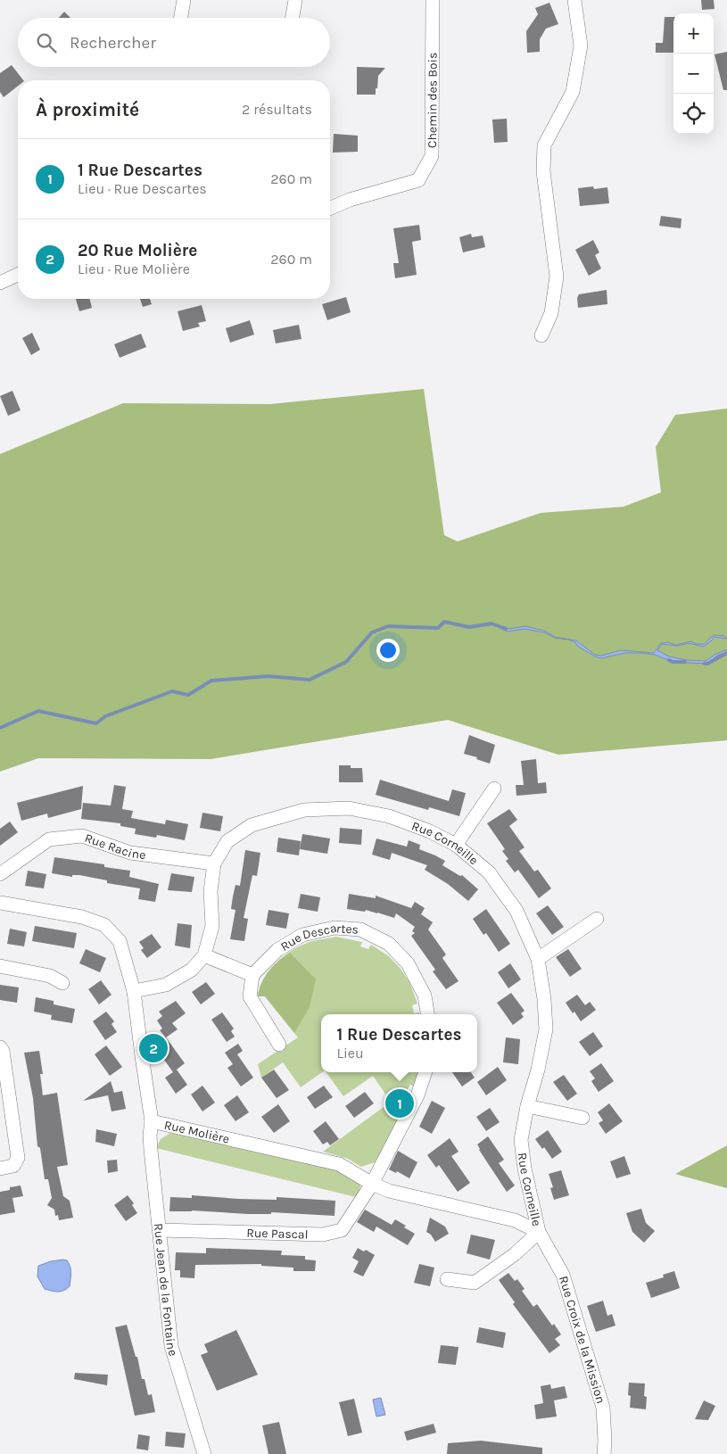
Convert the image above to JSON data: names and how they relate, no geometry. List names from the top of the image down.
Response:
{
  "streets": {
    "street": [
      "Chemin des Bois",
      "Rue Corneille",
      "Rue Racine",
      "Rue Descartes",
      "Rue Molière",
      "Rue Pascal",
      "Rue Jean de la Fontaine",
      "Rue Croix de la Mission"
    ]
  },
  "crossings": [
    ["Rue Corneille", "Rue Racine"],
    ["Rue Corneille", "Rue Molière"],
    ["Rue Corneille", "Rue Croix de la Mission"],
    ["Rue Molière", "Rue Pascal"],
    ["Rue Molière", "Rue Jean de la Fontaine"],
    ["Rue Molière", "Rue Croix de la Mission"],
    ["Rue Pascal", "Rue Jean de la Fontaine"]
  ],
  "page": {
    "map_buttons": ["+", "−"],
    "search": "Rechercher",
    "heading": ["À proximité", "2 résultats"],
    "list": [
      {
        "mark": "1",
        "name": "1 Rue Descartes",
        "note": "Lieu · Rue Descartes",
        "value": "260 m"
      },
      {
        "mark": "2",
        "name": "20 Rue Molière",
        "note": "Lieu · Rue Molière",
        "value": "260 m"
      }
    ],
    "popup": ["1 Rue Descartes", "Lieu"],
    "pins": ["2", "1"]
  }
}
